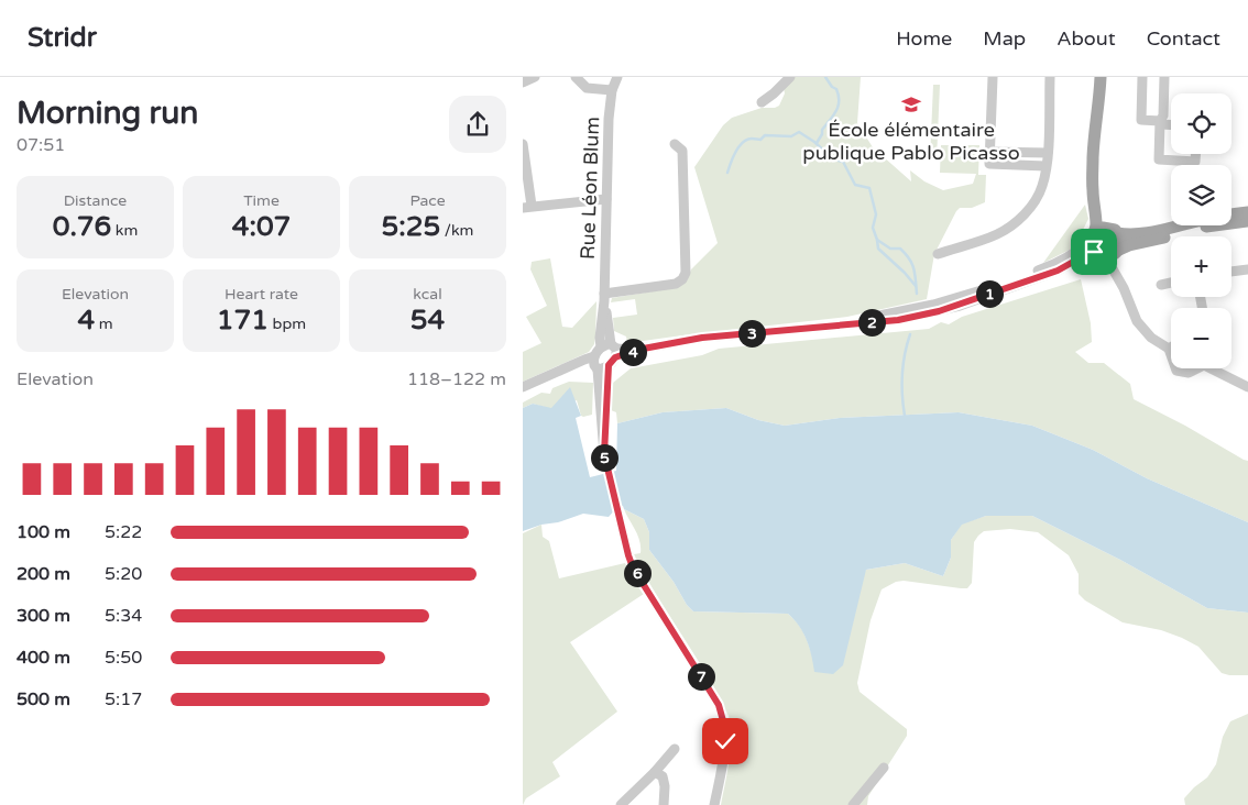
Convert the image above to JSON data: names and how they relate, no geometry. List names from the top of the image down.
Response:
{
  "streets": {
    "street": ["Rue Léon Blum"]
  },
  "places": {
    "school or university": ["École élémentaire publique Pablo Picasso"]
  },
  "page": {
    "header": "Stridr",
    "nav": [
      "Home",
      "Map",
      "About",
      "Contact"
    ],
    "heading": ["Morning run", "07:51"],
    "map_buttons": ["+", "−"],
    "stats": [
      ["Distance", "0.76 km"],
      ["Time", "4:07"],
      ["Pace", "5:25 /km"],
      ["Elevation", "4 m"],
      ["Heart rate", "171 bpm"],
      ["kcal", "54"]
    ],
    "pins": [
      "1",
      "2",
      "3",
      "4",
      "5",
      "6",
      "7"
    ],
    "chart": ["Elevation", "118–122 m"],
    "list": [
      {
        "name": "100 m",
        "note": "5:22"
      },
      {
        "name": "200 m",
        "note": "5:20"
      },
      {
        "name": "300 m",
        "note": "5:34"
      },
      {
        "name": "400 m",
        "note": "5:50"
      },
      {
        "name": "500 m",
        "note": "5:17"
      }
    ]
  }
}
